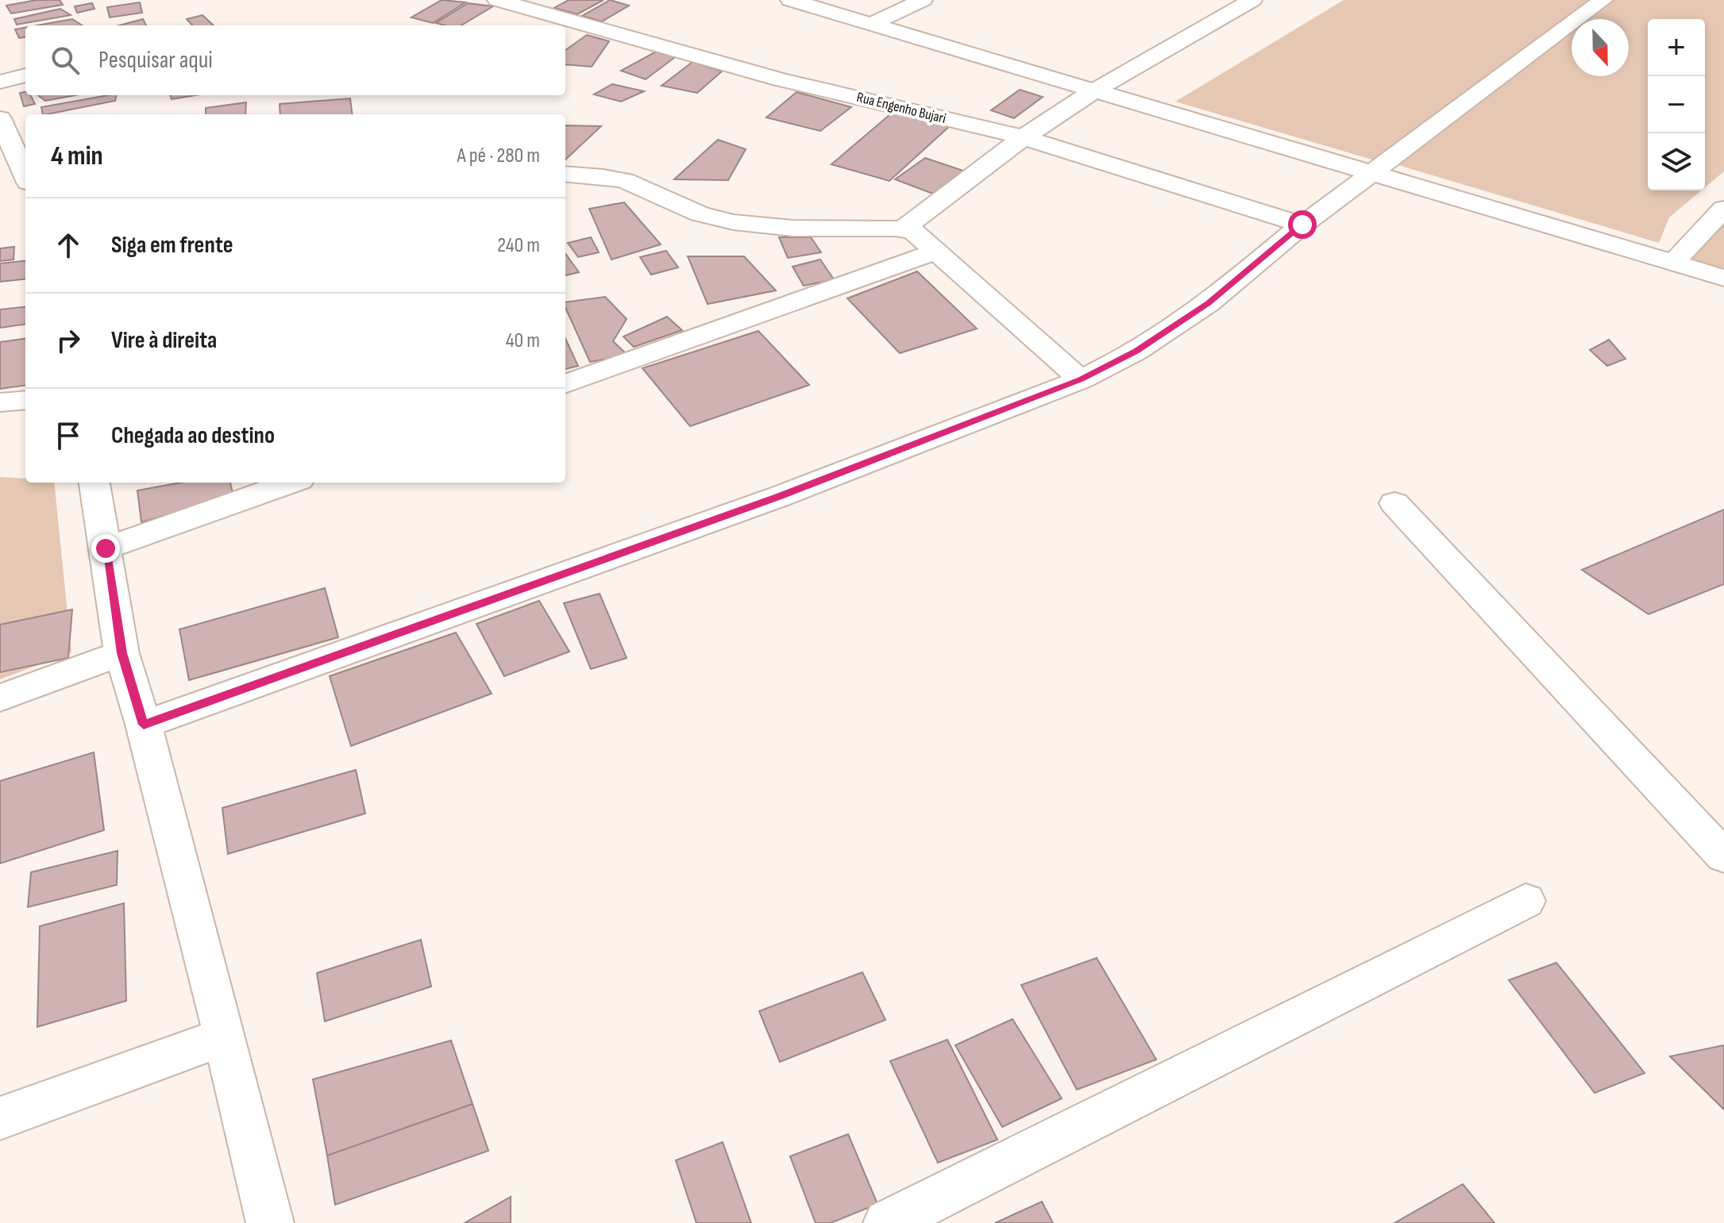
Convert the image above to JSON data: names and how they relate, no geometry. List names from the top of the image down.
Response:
{
  "streets": {
    "street": ["Rua Engenho Bujari"]
  },
  "north": "bottom",
  "page": {
    "map_buttons": ["+", "−"],
    "search": "Pesquisar aqui",
    "heading": ["4 min", "A pé · 280 m"],
    "list": [
      ["Siga em frente", "240 m"],
      ["Vire à direita", "40 m"],
      "Chegada ao destino"
    ]
  }
}
